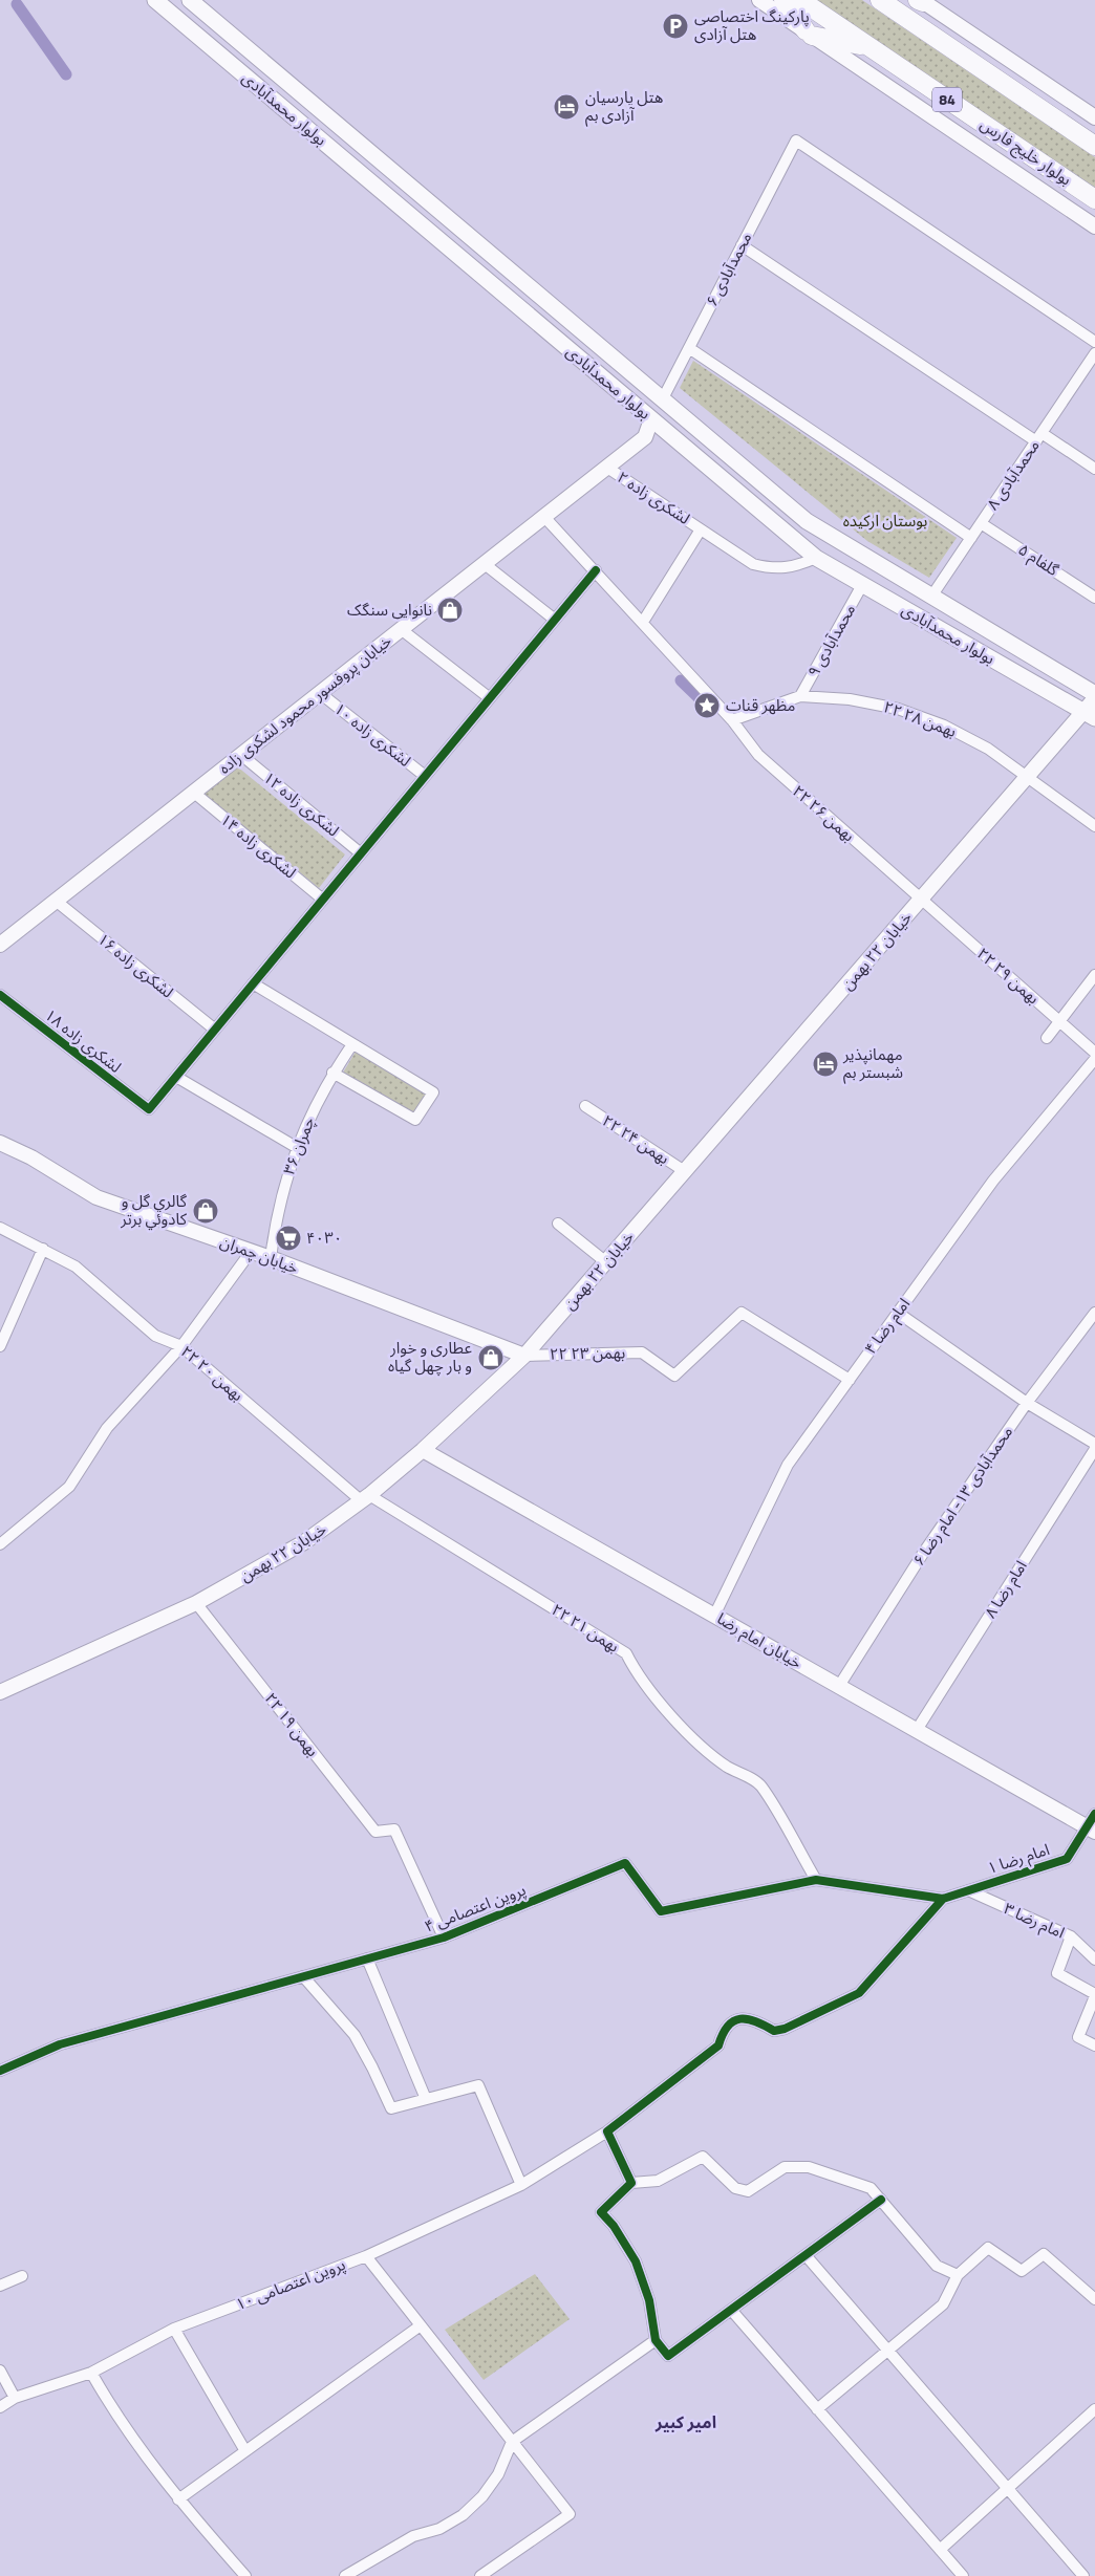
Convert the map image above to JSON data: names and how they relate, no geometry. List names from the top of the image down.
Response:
{
  "streets": {
    "highway": ["84", "بولوار خلیج فارس"],
    "main road": ["بولوار محمدآبادی"],
    "street": [
      "محمدآبادی ۶",
      "محمدآبادی ۸",
      "لشکری زاده ۲",
      "گلفام ۵",
      "محمدآبادی ۹",
      "خیابان پروفسور محمود لشکری زاده",
      "۲۲ بهمن ۲۸",
      "لشکری زاده ١٠",
      "لشکری زاده ١٢",
      "۲۲ بهمن ۲۶",
      "لشکری زاده ١۴",
      "خیابان ۲۲ بهمن",
      "لشکری زاده ١۶",
      "۲۲ بهمن ۲۹",
      "لشکری زاده ۱۸",
      "۲۲ بهمن ۲۴",
      "چمران ۳۶",
      "خیابان چمران",
      "امام رضا ۴",
      "۲۲ بهمن ۲۳",
      "۲۲ بهمن ۲۰",
      "محمدآبادی ۱۳- امام رضا ۶",
      "امام رضا ۸",
      "۲۲ بهمن ۲۱",
      "خیابان امام رضا",
      "۲۲ بهمن ۱۹",
      "امام رضا ۱",
      "پروین اعتصامی ۴",
      "امام رضا ۳",
      "پروین اعتصامی ۱۰"
    ]
  },
  "crossings": [
    ["بولوار محمدآبادی", "محمدآبادی ۶"],
    ["بولوار محمدآبادی", "محمدآبادی ۸"],
    ["بولوار محمدآبادی", "لشکری زاده ۲"],
    ["بولوار محمدآبادی", "محمدآبادی ۹"],
    ["بولوار محمدآبادی", "خیابان پروفسور محمود لشکری زاده"],
    ["بولوار محمدآبادی", "خیابان ۲۲ بهمن"],
    ["محمدآبادی ۸", "گلفام ۵"],
    ["لشکری زاده ۲", "خیابان پروفسور محمود لشکری زاده"],
    ["محمدآبادی ۹", "۲۲ بهمن ۲۸"],
    ["خیابان پروفسور محمود لشکری زاده", "لشکری زاده ١٠"],
    ["خیابان پروفسور محمود لشکری زاده", "لشکری زاده ١٢"],
    ["خیابان پروفسور محمود لشکری زاده", "۲۲ بهمن ۲۶"],
    ["خیابان پروفسور محمود لشکری زاده", "لشکری زاده ١۴"],
    ["خیابان پروفسور محمود لشکری زاده", "لشکری زاده ١۶"],
    ["۲۲ بهمن ۲۸", "خیابان ۲۲ بهمن"],
    ["۲۲ بهمن ۲۶", "خیابان ۲۲ بهمن"],
    ["۲۲ بهمن ۲۶", "۲۲ بهمن ۲۹"],
    ["خیابان ۲۲ بهمن", "۲۲ بهمن ۲۹"],
    ["خیابان ۲۲ بهمن", "۲۲ بهمن ۲۴"],
    ["خیابان ۲۲ بهمن", "خیابان چمران"],
    ["خیابان ۲۲ بهمن", "۲۲ بهمن ۲۳"],
    ["خیابان ۲۲ بهمن", "۲۲ بهمن ۲۰"],
    ["خیابان ۲۲ بهمن", "۲۲ بهمن ۲۱"],
    ["خیابان ۲۲ بهمن", "خیابان امام رضا"],
    ["خیابان ۲۲ بهمن", "۲۲ بهمن ۱۹"],
    ["چمران ۳۶", "خیابان چمران"],
    ["خیابان چمران", "۲۲ بهمن ۲۳"],
    ["امام رضا ۴", "۲۲ بهمن ۲۳"],
    ["امام رضا ۴", "خیابان امام رضا"],
    ["۲۲ بهمن ۲۰", "۲۲ بهمن ۲۱"],
    ["محمدآبادی ۱۳- امام رضا ۶", "خیابان امام رضا"],
    ["امام رضا ۸", "خیابان امام رضا"],
    ["۲۲ بهمن ۲۱", "پروین اعتصامی ۴"],
    ["خیابان امام رضا", "امام رضا ۱"],
    ["۲۲ بهمن ۱۹", "پروین اعتصامی ۴"],
    ["امام رضا ۱", "پروین اعتصامی ۴"],
    ["امام رضا ۱", "امام رضا ۳"]
  ],
  "districts": ["امیر کبیر"],
  "parks": ["بوستان ارکیده"],
  "places": {
    "parking": ["پارکینگ اختصاصی هتل آزادی"],
    "hotel": ["هتل پارسیان آزادی بم", "مهمانپذیر شبستر بم"],
    "shop": ["نانوایی سنگک", "گالري گل و كادوئي برتر", "عطاری و خوار و بار چهل گیاه"],
    "place": ["مظهر قنات"],
    "supermarket": ["۴۰۳۰"]
  }
}
